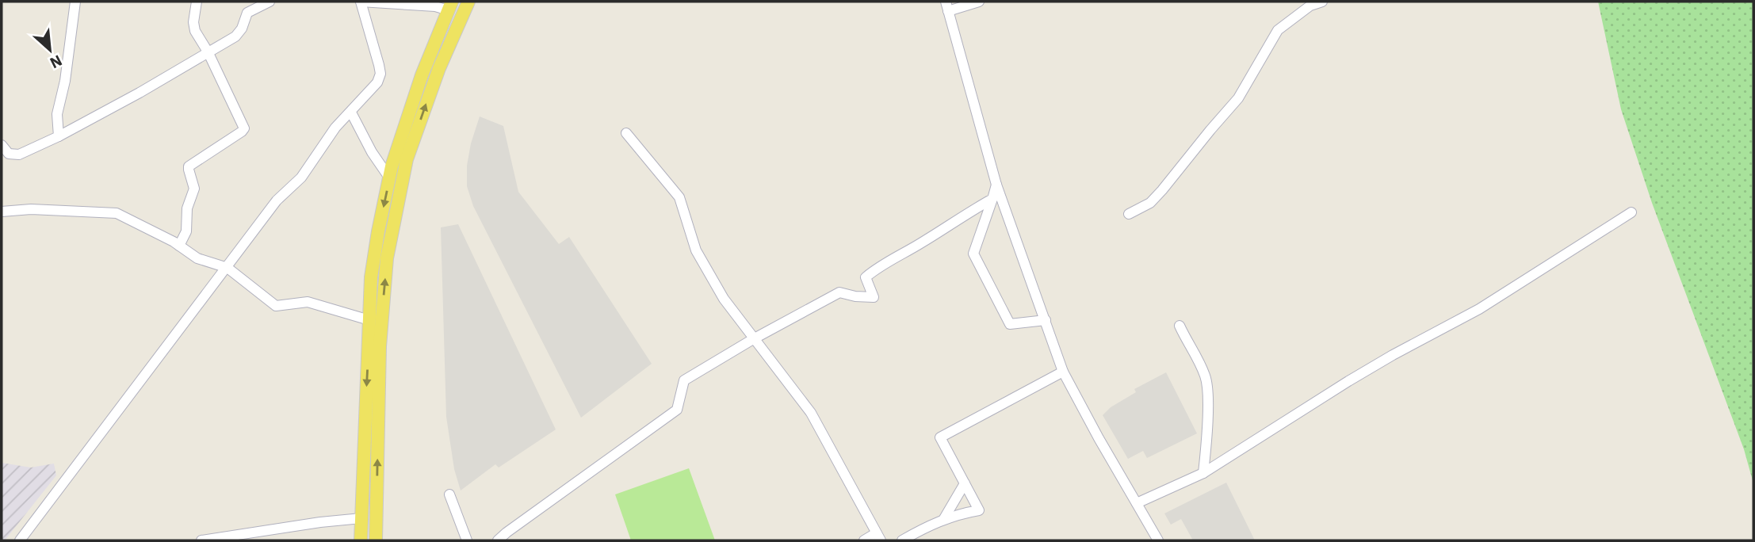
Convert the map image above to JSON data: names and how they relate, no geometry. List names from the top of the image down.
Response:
{
  "north": "bottom right"
}
